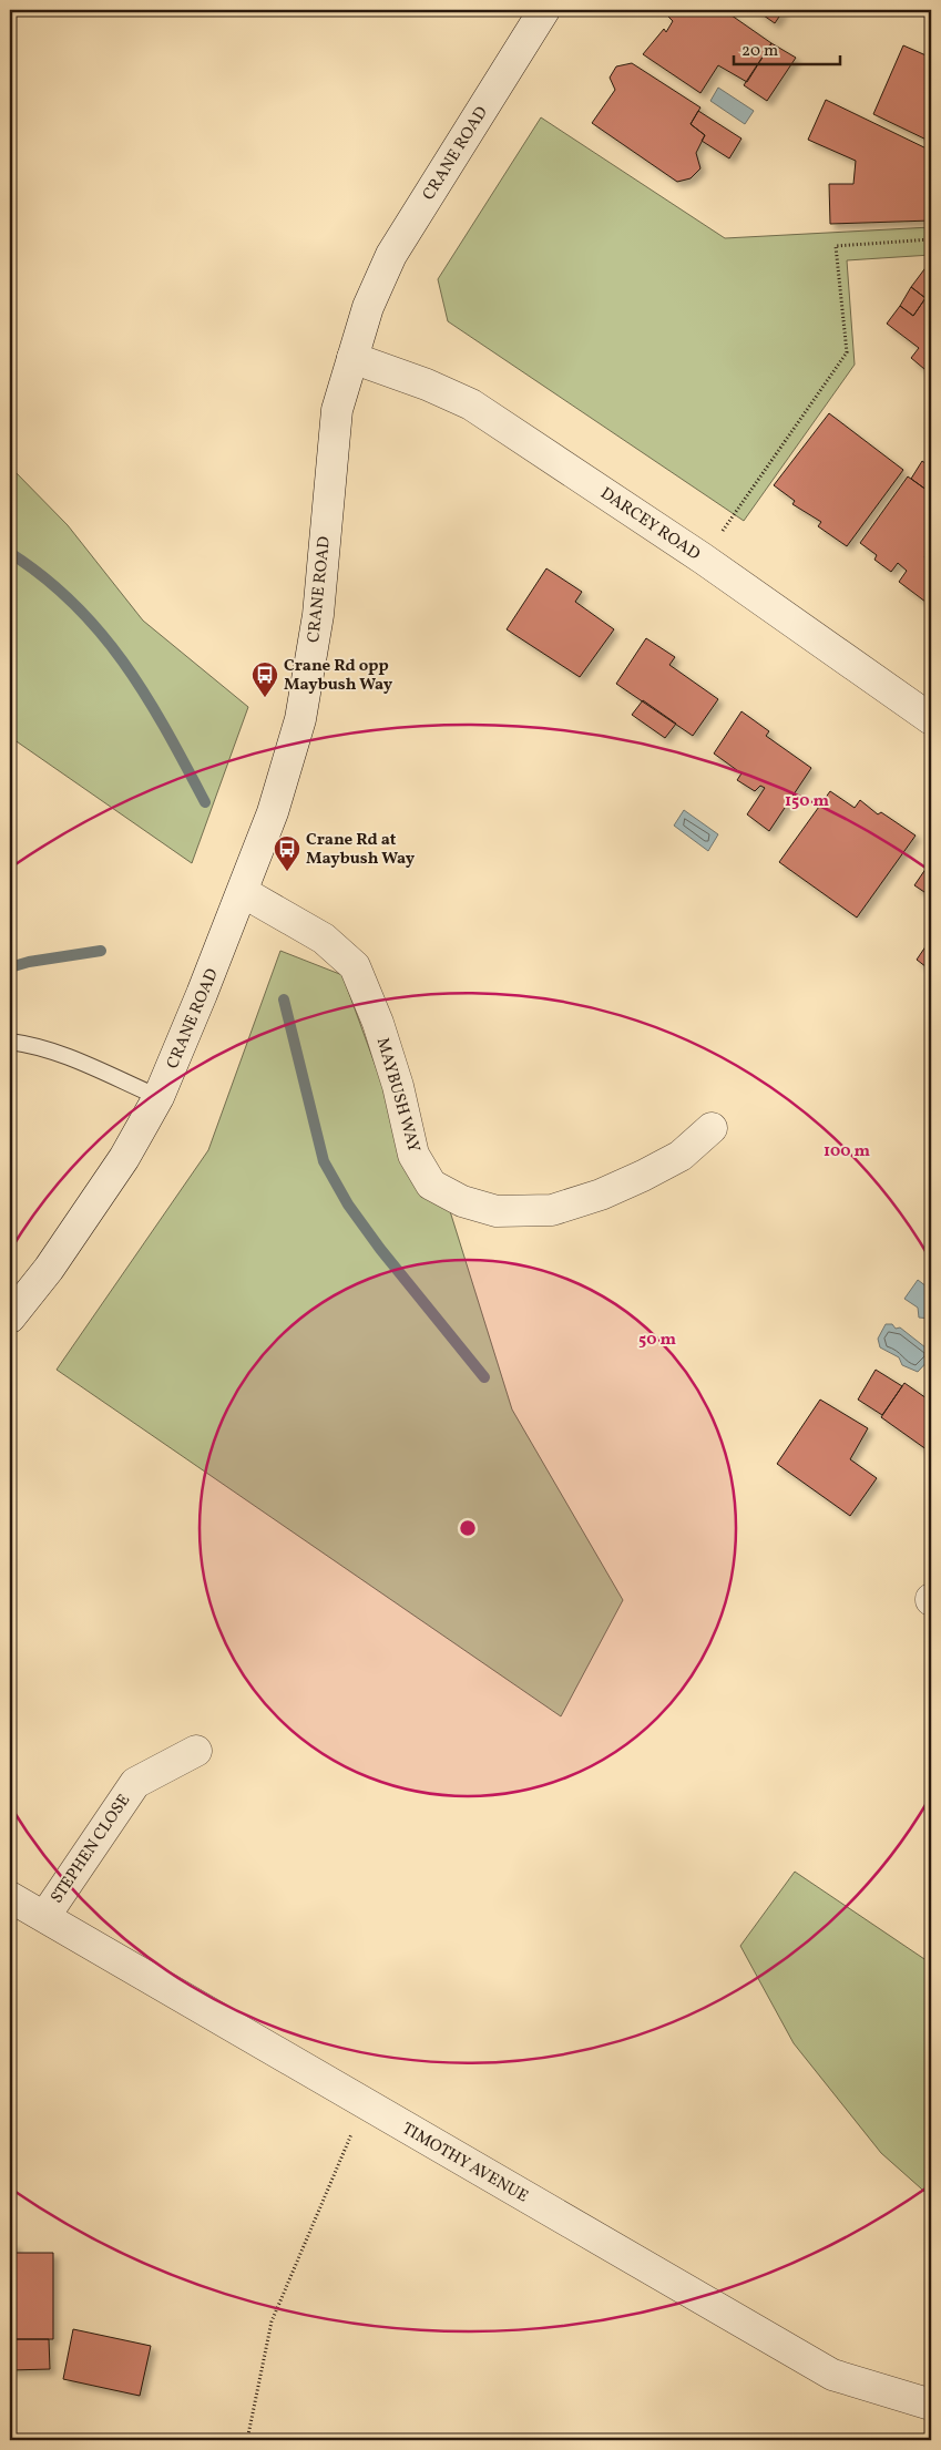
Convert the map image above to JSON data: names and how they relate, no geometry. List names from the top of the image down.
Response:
{
  "streets": {
    "street": [
      "CRANE ROAD",
      "DARCEY ROAD",
      "MAYBUSH WAY",
      "STEPHEN CLOSE",
      "TIMOTHY AVENUE"
    ]
  },
  "crossings": [
    ["CRANE ROAD", "DARCEY ROAD"],
    ["CRANE ROAD", "MAYBUSH WAY"],
    ["STEPHEN CLOSE", "TIMOTHY AVENUE"]
  ],
  "places": {
    "bus stop": ["Crane Rd opp Maybush Way", "Crane Rd at Maybush Way"]
  },
  "scale_bar": "20 m",
  "rings": ["150 m", "100 m", "50 m"]
}
